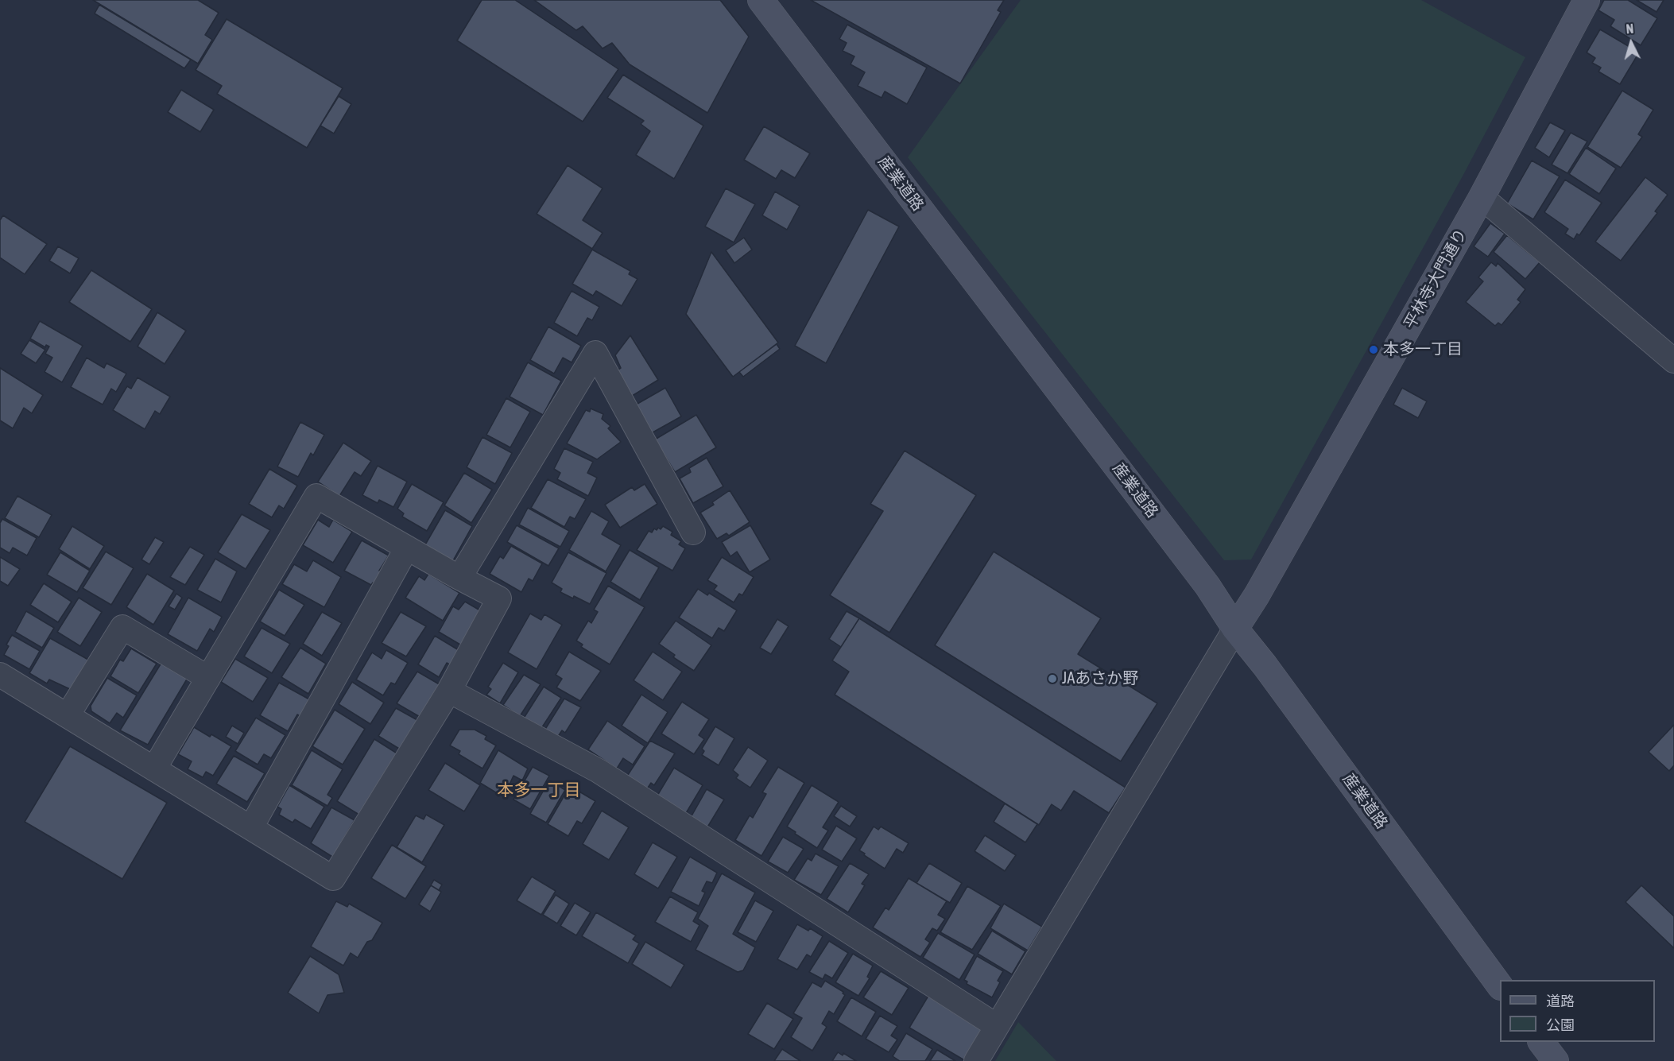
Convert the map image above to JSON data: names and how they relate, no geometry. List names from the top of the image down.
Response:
{
  "streets": {
    "street": ["産業道路", "平林寺大門通り"]
  },
  "crossings": [
    ["産業道路", "平林寺大門通り"]
  ],
  "districts": ["本多一丁目"],
  "places": ["本多一丁目", "JAあさか野"],
  "legend": ["道路", "公園"],
  "north": "top"
}
